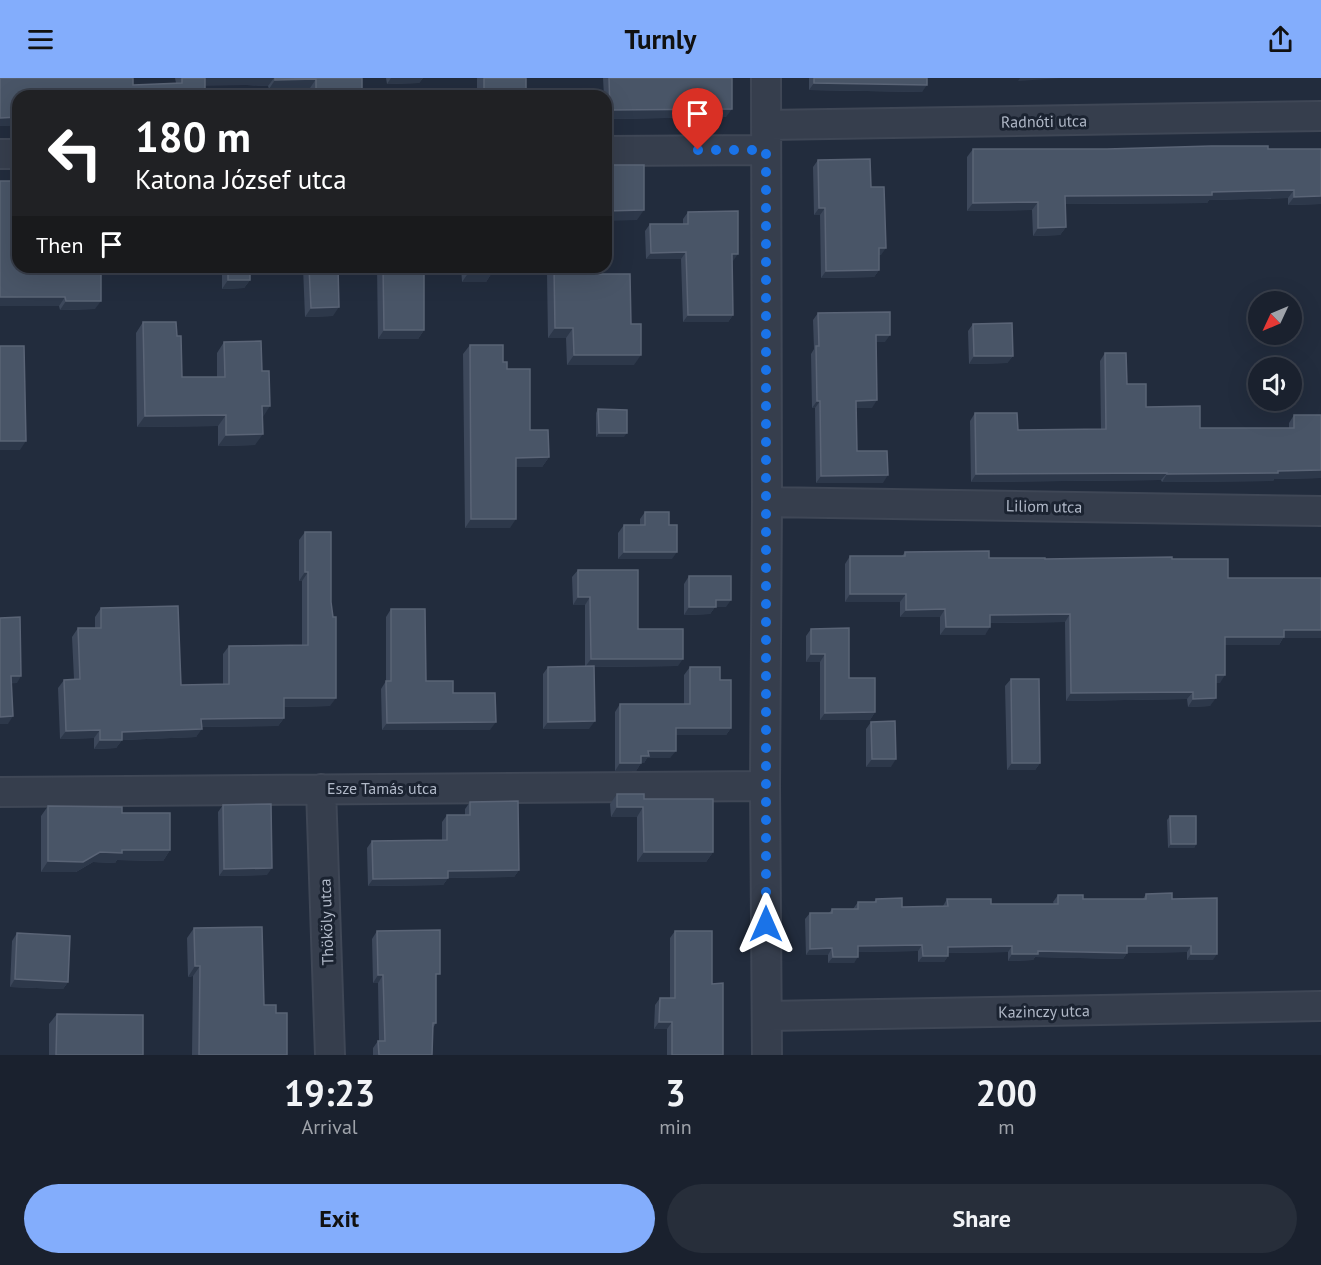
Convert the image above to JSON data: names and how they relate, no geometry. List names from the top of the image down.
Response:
{
  "streets": {
    "street": [
      "Radnóti utca",
      "Liliom utca",
      "Esze Tamás utca",
      "Thököly utca",
      "Kazinczy utca"
    ]
  },
  "crossings": [
    ["Esze Tamás utca", "Thököly utca"]
  ],
  "north": "bottom left",
  "page": {
    "header": "Turnly",
    "turn": ["180 m", "Katona József utca"],
    "then": "Then",
    "eta": [
      "19:23",
      "Arrival",
      "3",
      "min",
      "200",
      "m"
    ],
    "buttons": ["Exit", "Share"]
  }
}
